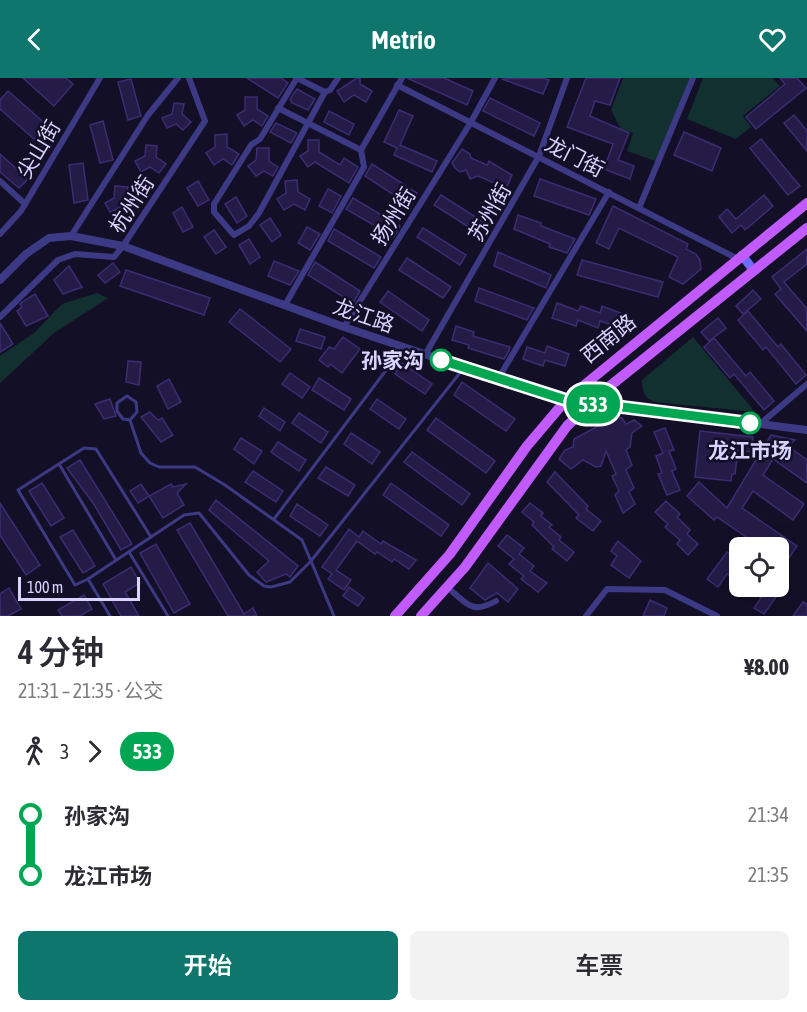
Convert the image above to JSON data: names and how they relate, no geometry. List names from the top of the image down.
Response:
{
  "streets": {
    "main road": ["西南路"],
    "street": [
      "尖山街",
      "龙门街",
      "杭州街",
      "苏州街",
      "扬州街",
      "龙江路"
    ]
  },
  "crossings": [
    ["龙门街", "苏州街"],
    ["龙门街", "扬州街"],
    ["龙门街", "西南路"],
    ["杭州街", "龙江路"],
    ["苏州街", "龙江路"],
    ["扬州街", "龙江路"],
    ["龙江路", "西南路"]
  ],
  "places": ["孙家沟", "龙江市场"],
  "lines": ["bus line 533"],
  "scale_bar": "100 m",
  "page": {
    "header": "Metrio",
    "on_map": "533",
    "scale": "100 m",
    "heading": ["4 分钟", "21:31 – 21:35 · 公交", "¥8.00"],
    "legs": ["3", "533"],
    "list": [
      {
        "name": "孙家沟",
        "value": "21:34"
      },
      {
        "name": "龙江市场",
        "value": "21:35"
      }
    ],
    "buttons": ["开始", "车票"]
  }
}
